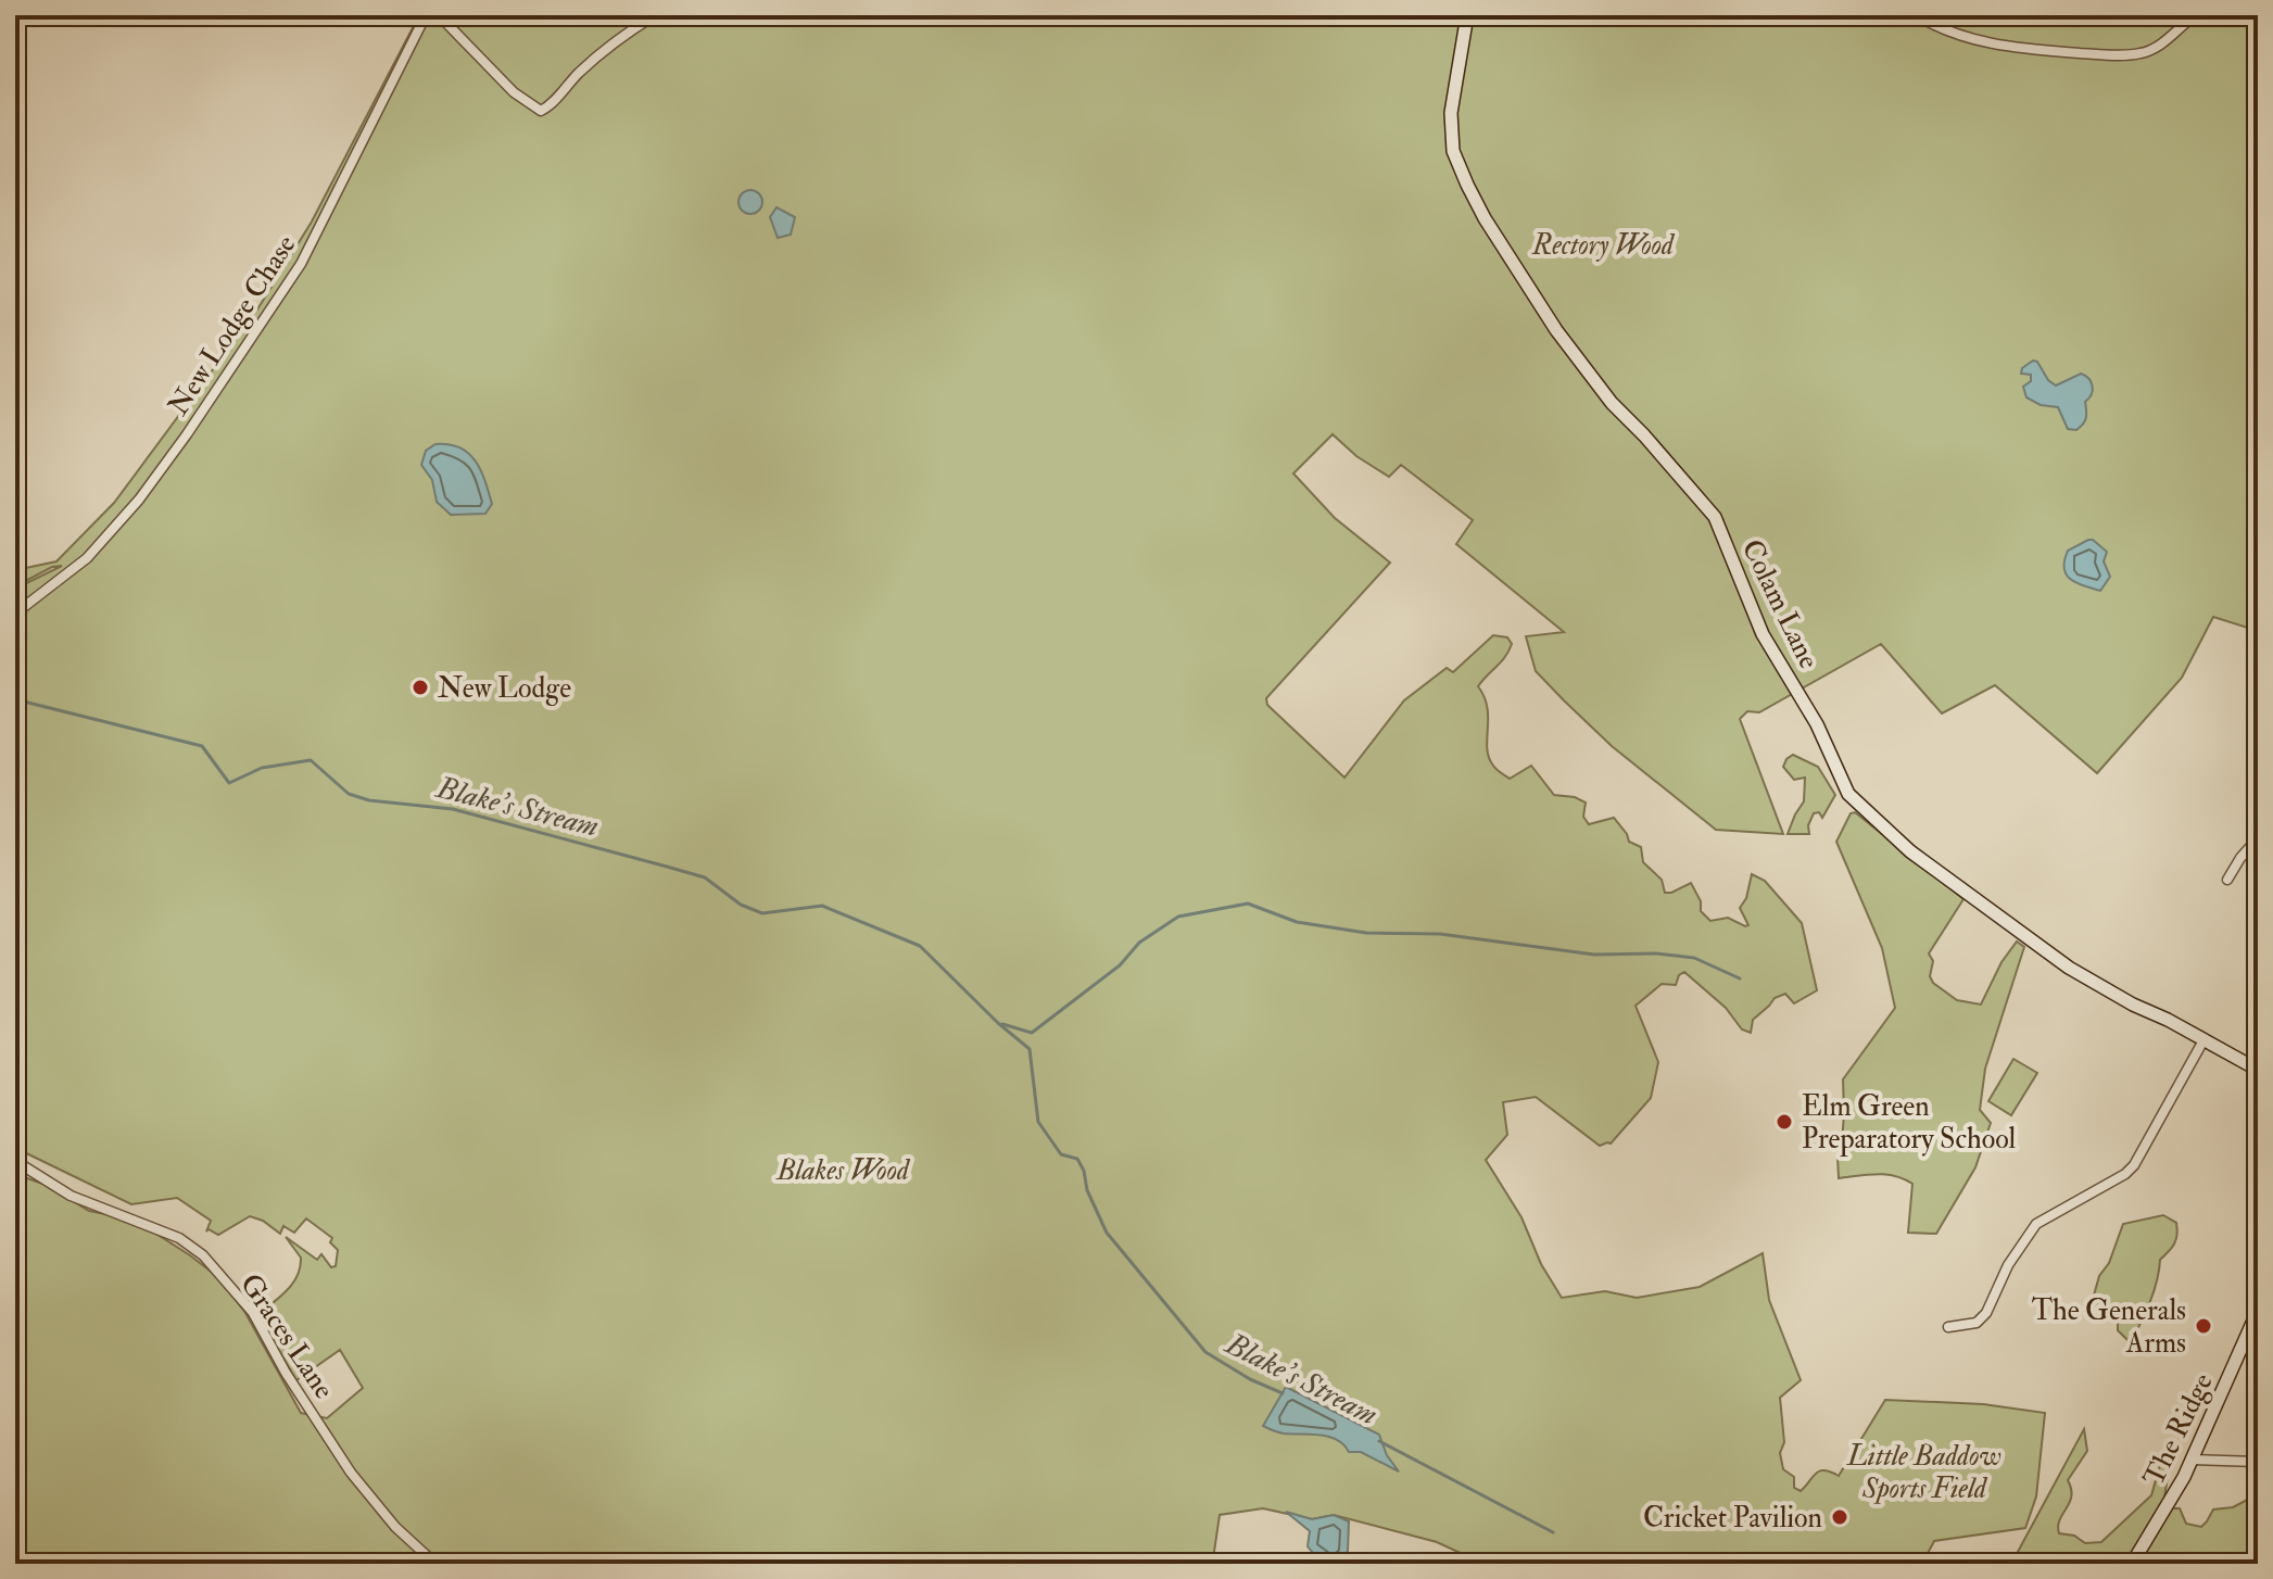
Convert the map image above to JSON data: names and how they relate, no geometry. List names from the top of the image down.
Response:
{
  "streets": {
    "street": [
      "New Lodge Chase",
      "Colam Lane",
      "Graces Lane",
      "The Ridge"
    ]
  },
  "water": ["Blake's Stream"],
  "parks": ["Rectory Wood", "Blakes Wood", "Little Baddow Sports Field"],
  "places": [
    "New Lodge",
    "Elm Green Preparatory School",
    "The Generals Arms",
    "Cricket Pavilion"
  ]
}
